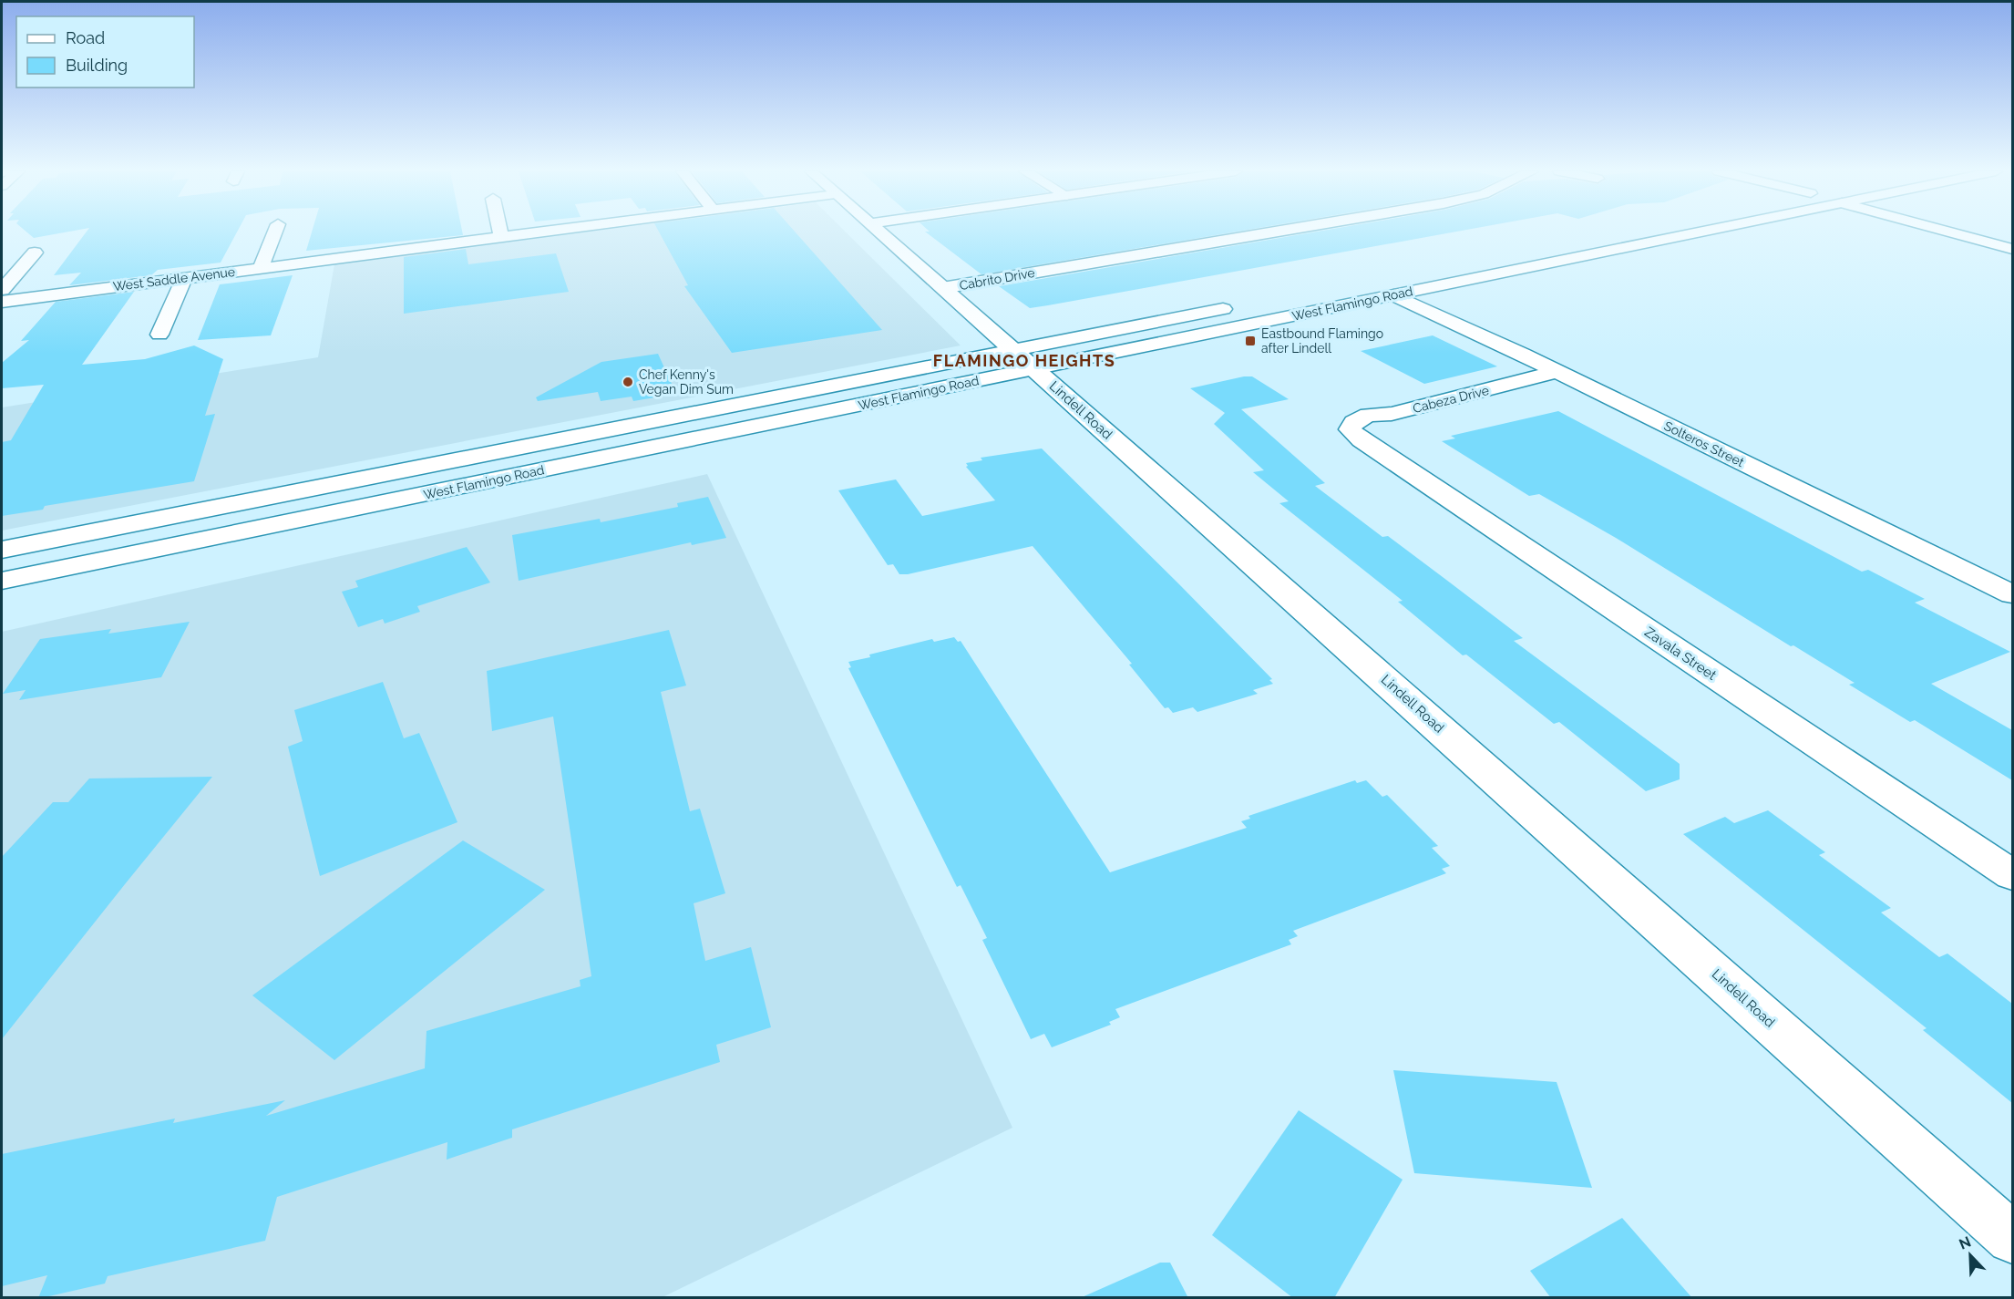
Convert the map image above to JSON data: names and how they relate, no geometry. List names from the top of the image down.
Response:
{
  "streets": {
    "street": [
      "West Saddle Avenue",
      "Cabrito Drive",
      "West Flamingo Road",
      "Cabeza Drive",
      "Lindell Road",
      "Solteros Street",
      "Zavala Street"
    ]
  },
  "crossings": [
    ["Cabrito Drive", "Lindell Road"],
    ["West Flamingo Road", "Lindell Road"],
    ["West Flamingo Road", "Solteros Street"],
    ["Cabeza Drive", "Solteros Street"],
    ["Cabeza Drive", "Zavala Street"]
  ],
  "districts": ["FLAMINGO HEIGHTS"],
  "places": {
    "transit": ["Eastbound Flamingo after Lindell"],
    "other": ["Chef Kenny's Vegan Dim Sum"]
  },
  "legend": ["Road", "Building"],
  "north": "top left"
}
